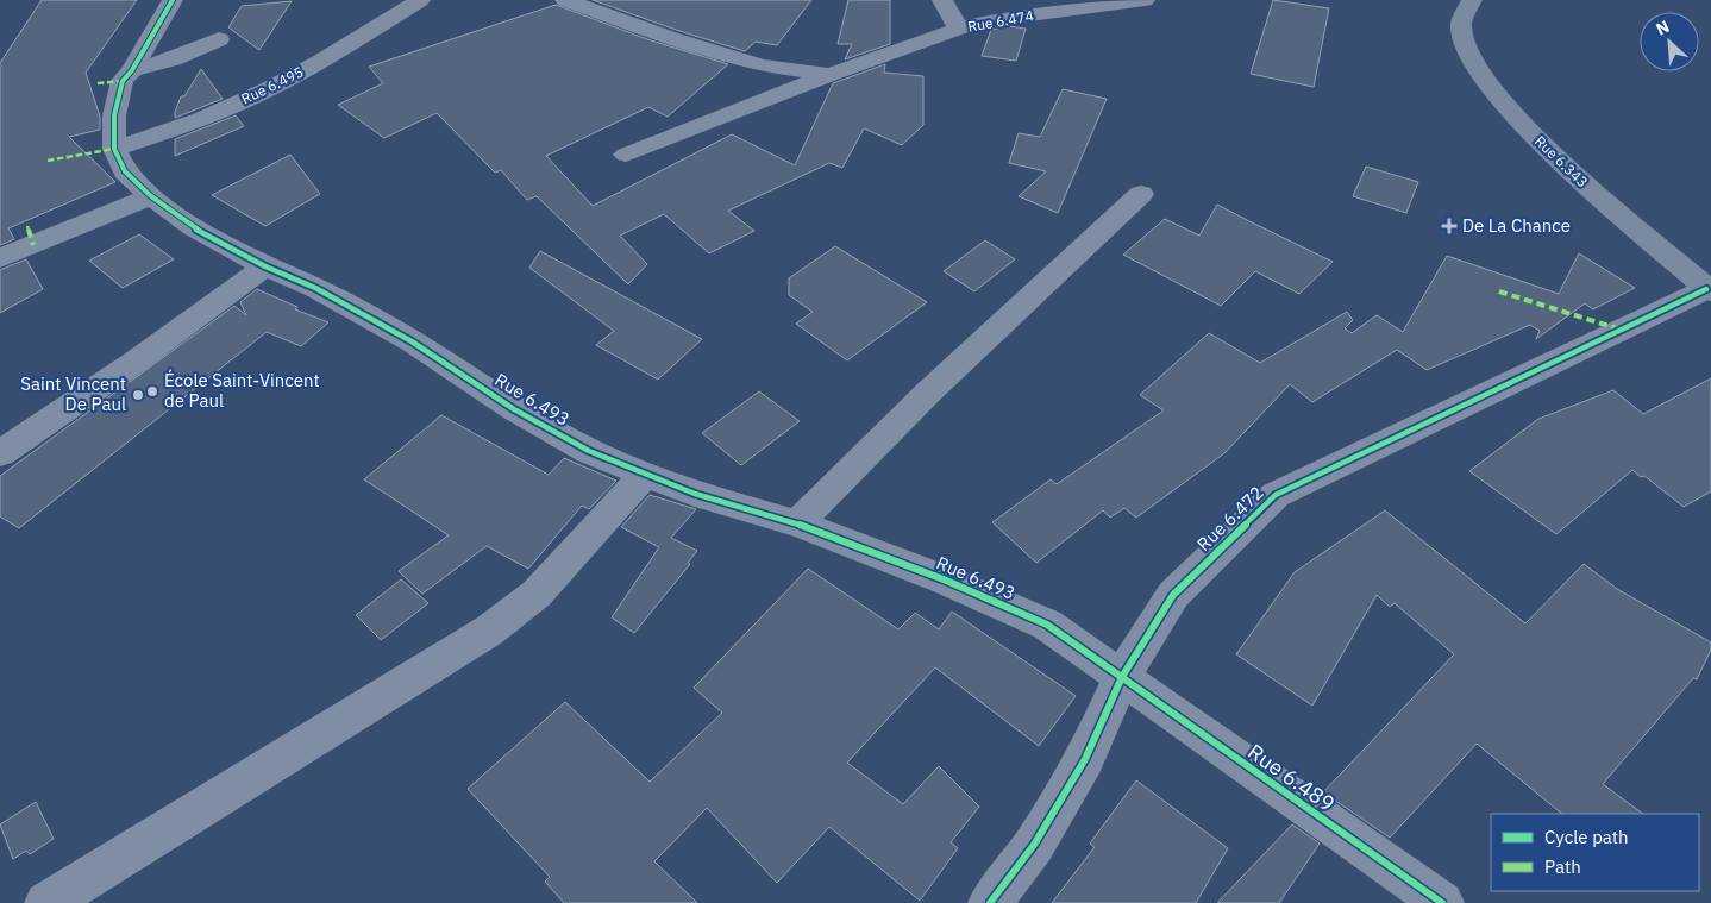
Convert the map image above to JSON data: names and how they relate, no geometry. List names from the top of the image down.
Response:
{
  "streets": {
    "street": [
      "Rue 6.474",
      "Rue 6.495",
      "Rue 6.343",
      "Rue 6.493",
      "Rue 6.472",
      "Rue 6.489"
    ]
  },
  "crossings": [
    ["Rue 6.495", "Rue 6.493"],
    ["Rue 6.343", "Rue 6.472"],
    ["Rue 6.493", "Rue 6.472"],
    ["Rue 6.493", "Rue 6.489"],
    ["Rue 6.472", "Rue 6.489"]
  ],
  "places": {
    "health": ["De La Chance"],
    "other": ["École Saint-Vincent de Paul", "Saint Vincent De Paul"]
  },
  "legend": ["Cycle path", "Path"],
  "north": "top left"
}
